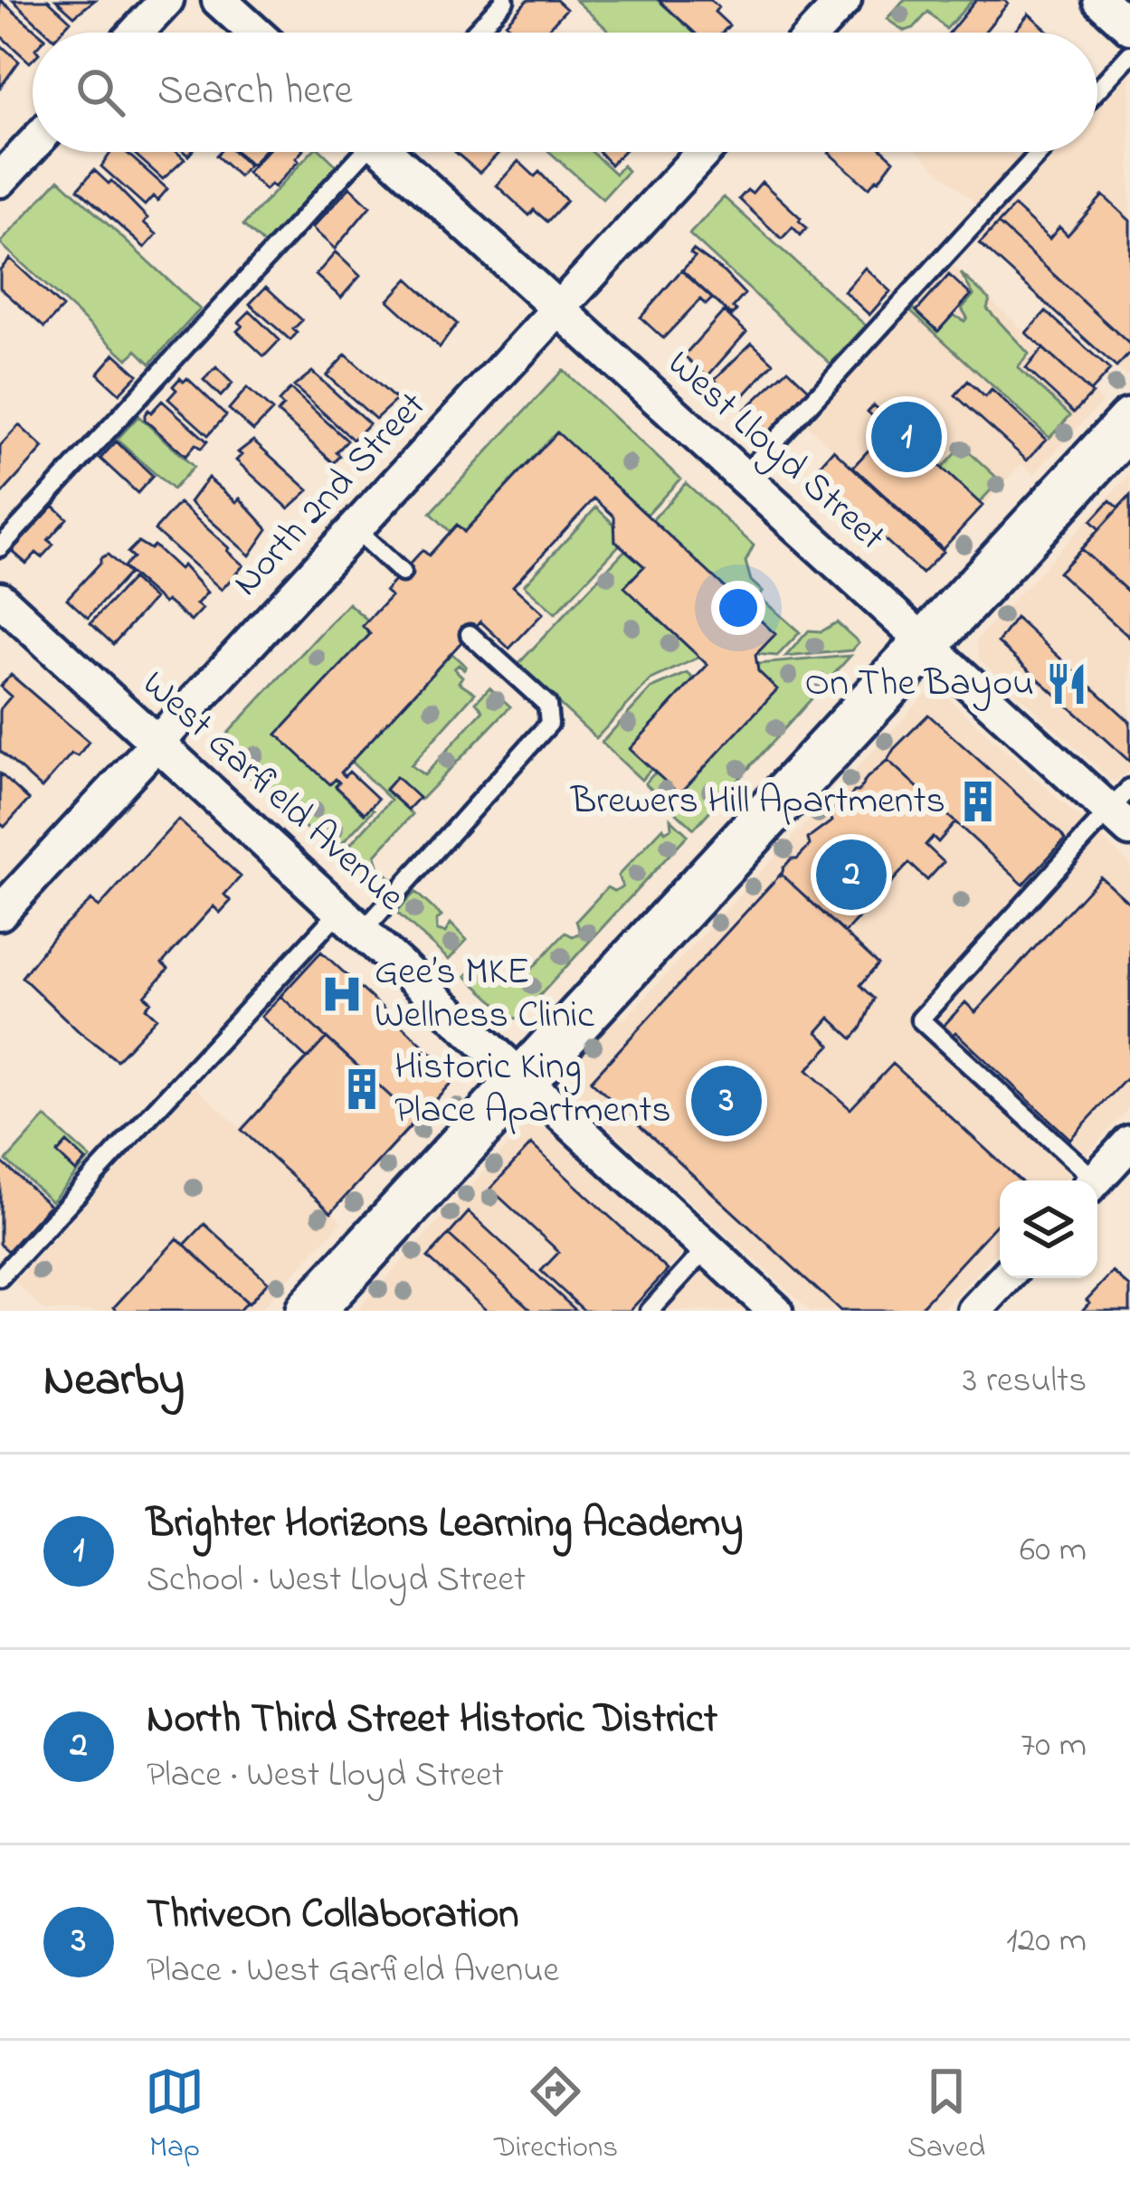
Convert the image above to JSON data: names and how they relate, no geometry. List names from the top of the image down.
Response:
{
  "streets": {
    "street": ["West Lloyd Street", "North 2nd Street", "West Garfield Avenue"]
  },
  "crossings": [
    ["West Lloyd Street", "North 2nd Street"],
    ["North 2nd Street", "West Garfield Avenue"]
  ],
  "places": {
    "restaurant": ["On The Bayou"],
    "building": ["Brewers Hill Apartments", "Historic King Place Apartments"],
    "hospital": ["Gee’s MKE Wellness Clinic"]
  },
  "page": {
    "search": "Search here",
    "pins": ["1", "2", "3"],
    "heading": ["Nearby", "3 results"],
    "list": [
      {
        "mark": "1",
        "name": "Brighter Horizons Learning Academy",
        "note": "School · West Lloyd Street",
        "value": "60 m"
      },
      {
        "mark": "2",
        "name": "North Third Street Historic District",
        "note": "Place · West Lloyd Street",
        "value": "70 m"
      },
      {
        "mark": "3",
        "name": "ThriveOn Collaboration",
        "note": "Place · West Garfield Avenue",
        "value": "120 m"
      }
    ],
    "nav": ["Map", "Directions", "Saved"]
  }
}
